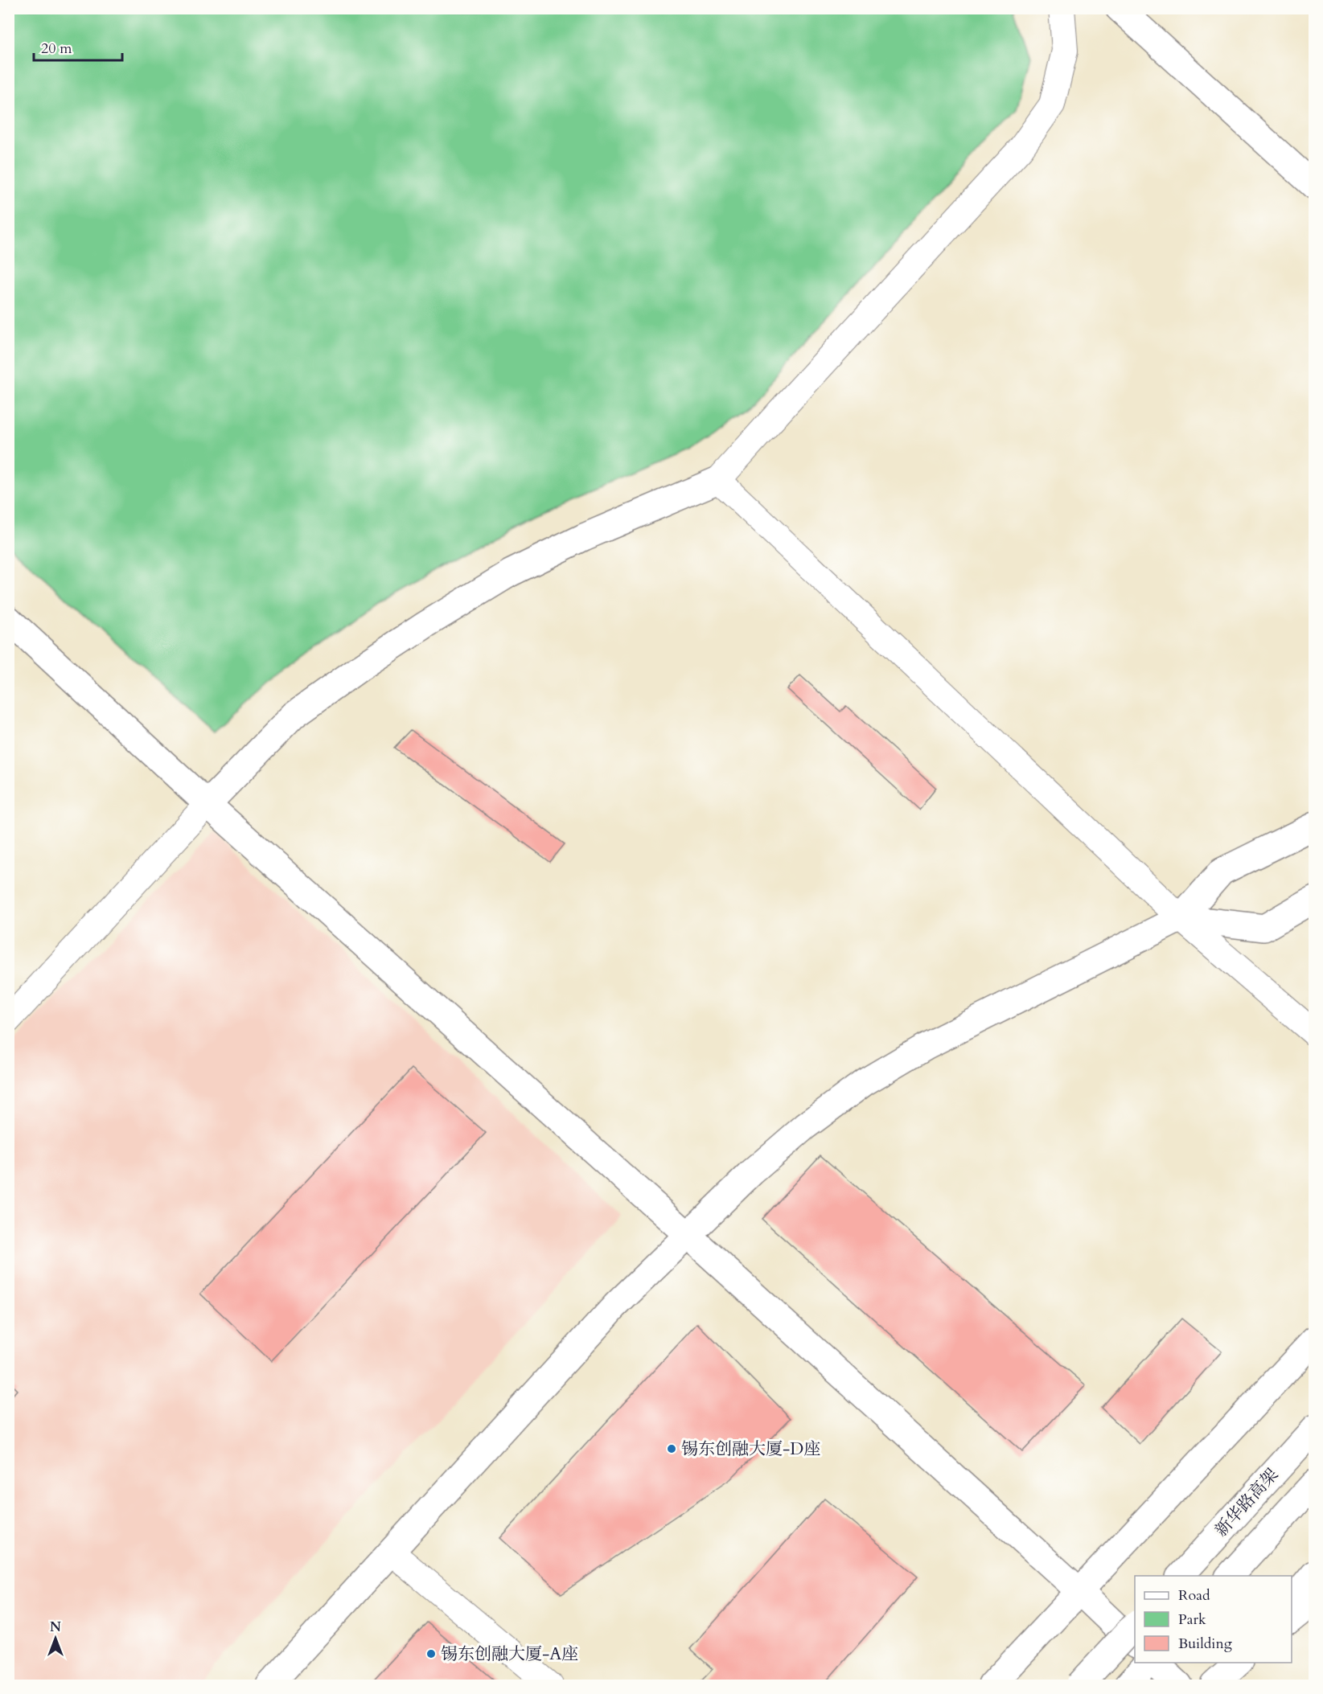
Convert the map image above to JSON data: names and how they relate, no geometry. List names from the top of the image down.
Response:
{
  "streets": {
    "main road": ["新华路高架"]
  },
  "places": ["锡东创融大厦-D座", "锡东创融大厦-A座"],
  "legend": ["Road", "Park", "Building"],
  "scale_bar": "20 m",
  "north": "top"
}
